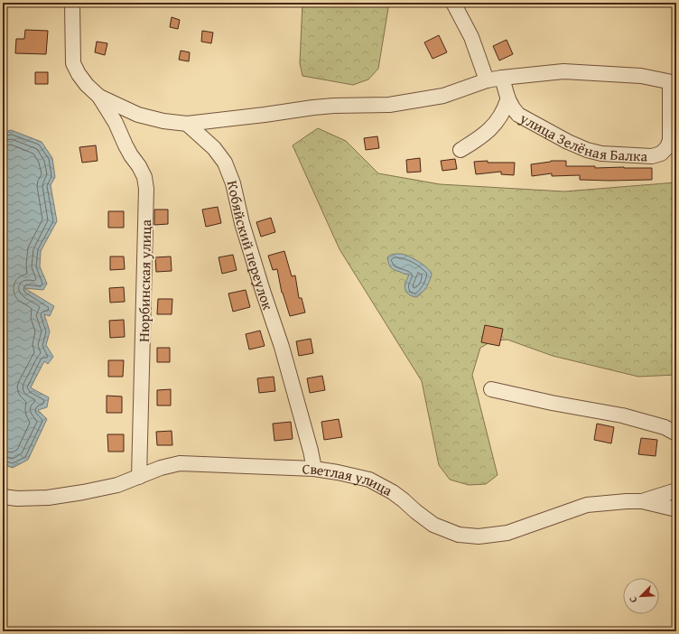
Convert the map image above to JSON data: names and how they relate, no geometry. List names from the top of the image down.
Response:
{
  "streets": {
    "street": [
      "улица Зелёная Балка",
      "Кобяйский переулок",
      "Нюрбинская улица",
      "Светлая улица"
    ]
  },
  "crossings": [
    ["Кобяйский переулок", "Светлая улица"],
    ["Нюрбинская улица", "Светлая улица"]
  ],
  "north": "bottom left"
}
